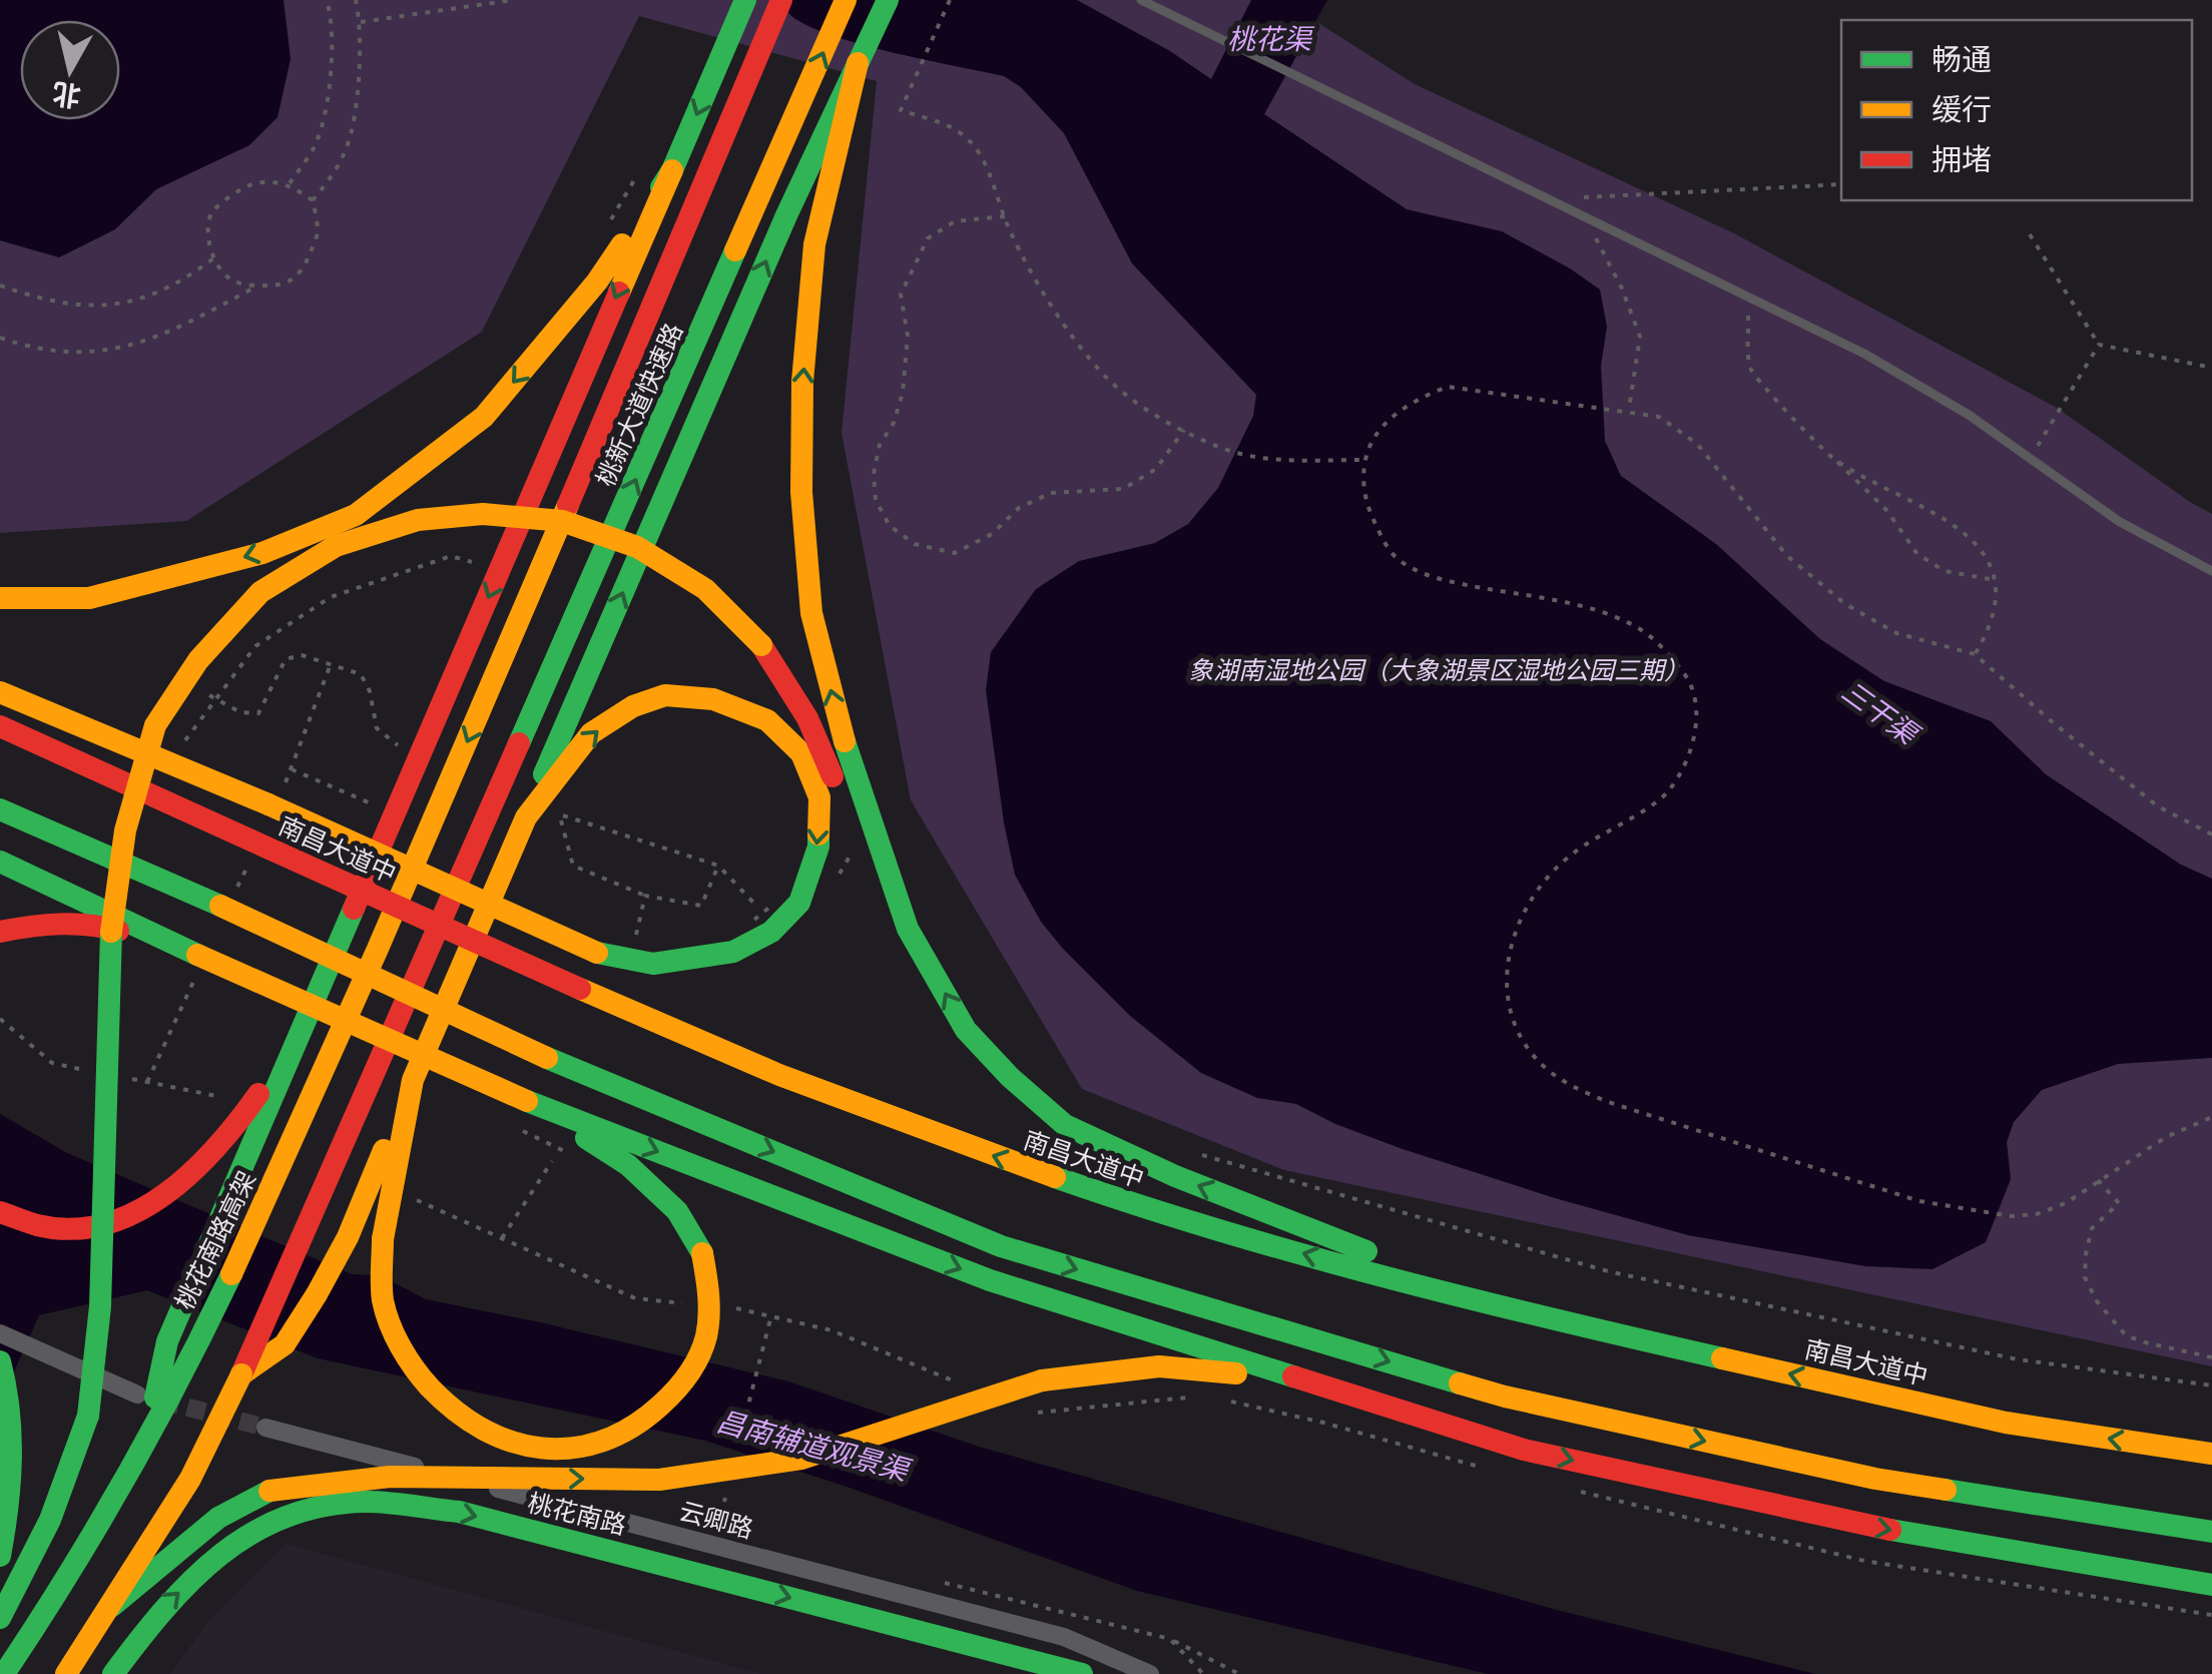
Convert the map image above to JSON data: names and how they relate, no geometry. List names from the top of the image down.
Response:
{
  "streets": {
    "main road": [
      "桃新大道快速路",
      "南昌大道中",
      "桃花南路高架",
      "桃花南路"
    ],
    "street": ["云卿路"]
  },
  "crossings": [
    ["桃新大道快速路", "桃花南路高架"]
  ],
  "water": ["桃花渠", "三干渠", "昌南辅道观景渠"],
  "parks": ["象湖南湿地公园（大象湖景区湿地公园三期）"],
  "legend": ["畅通", "缓行", "拥堵"],
  "north": "bottom"
}
